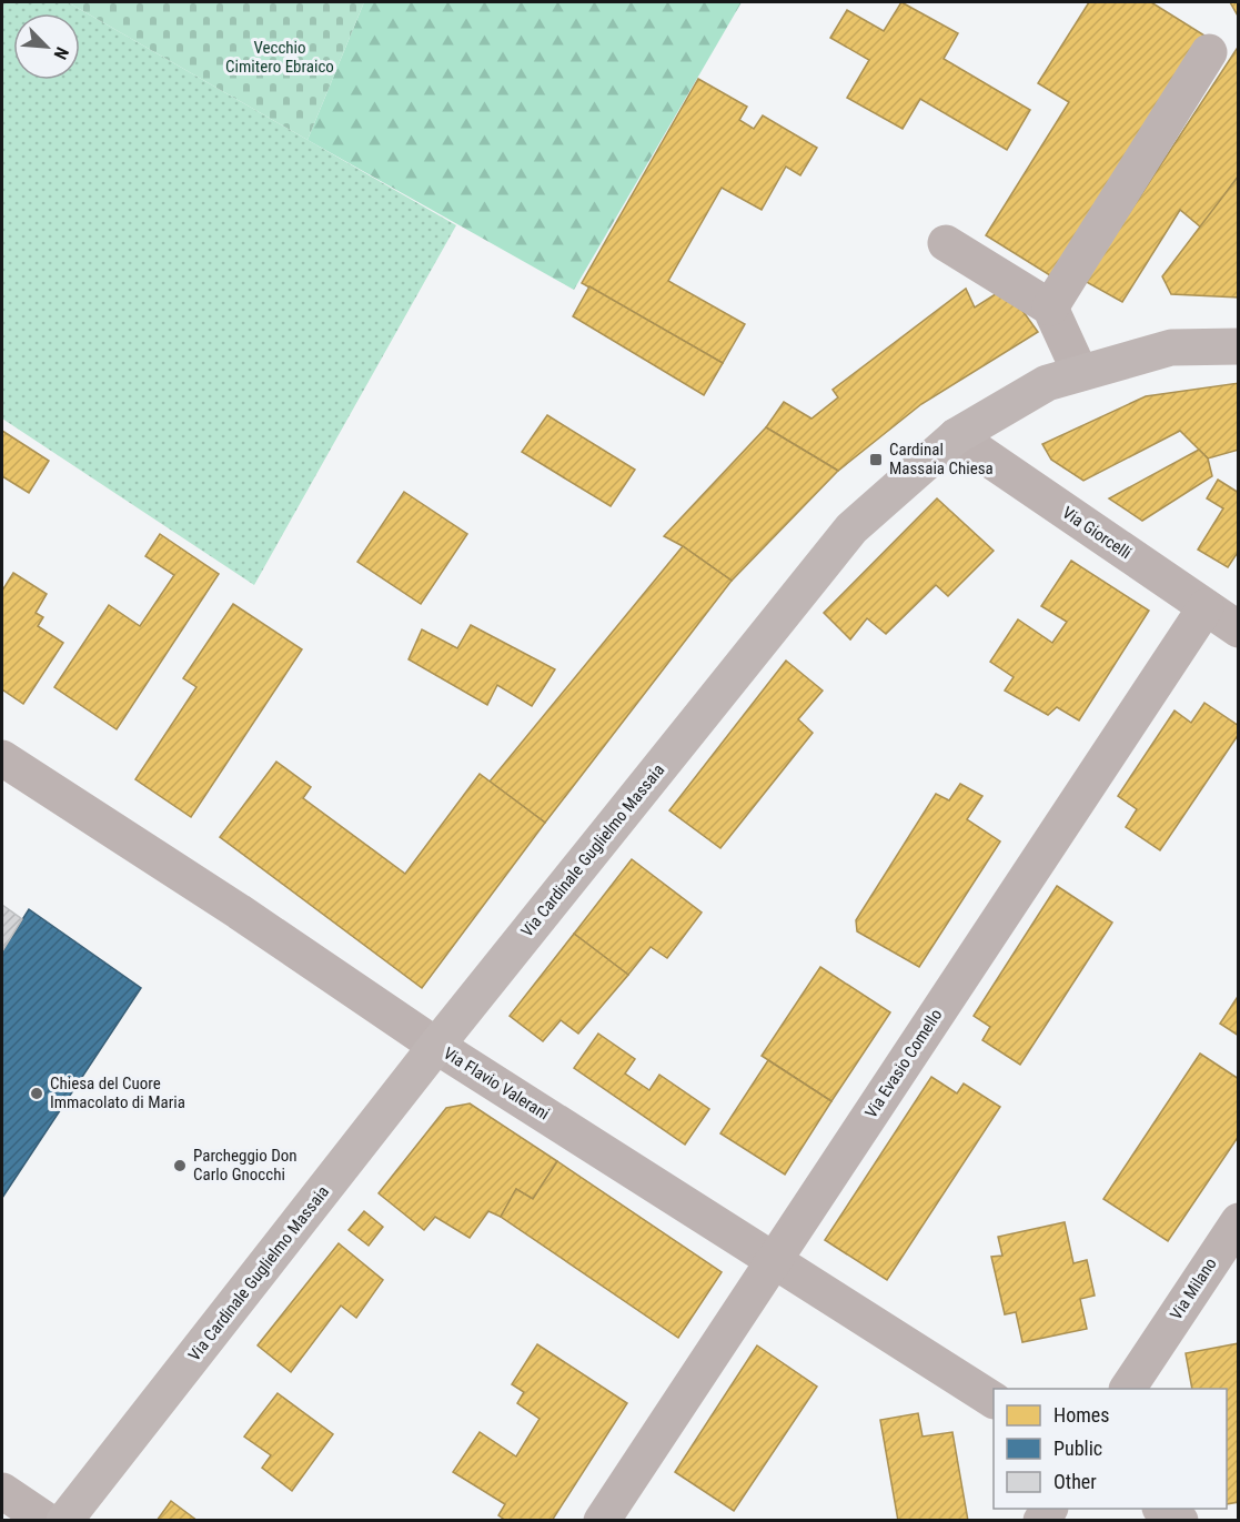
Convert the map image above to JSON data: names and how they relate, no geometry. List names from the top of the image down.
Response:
{
  "streets": {
    "main road": ["Via Cardinale Guglielmo Massaia"],
    "street": [
      "Via Giorcelli",
      "Via Evasio Comello",
      "Via Flavio Valerani",
      "Via Milano"
    ]
  },
  "crossings": [
    ["Via Giorcelli", "Via Cardinale Guglielmo Massaia"],
    ["Via Giorcelli", "Via Evasio Comello"],
    ["Via Cardinale Guglielmo Massaia", "Via Flavio Valerani"],
    ["Via Evasio Comello", "Via Flavio Valerani"]
  ],
  "parks": ["Vecchio Cimitero Ebraico"],
  "places": {
    "transit": ["Cardinal Massaia Chiesa"],
    "other": ["Chiesa del Cuore Immacolato di Maria", "Parcheggio Don Carlo Gnocchi"]
  },
  "legend": ["Homes", "Public", "Other"],
  "north": "bottom right"
}
